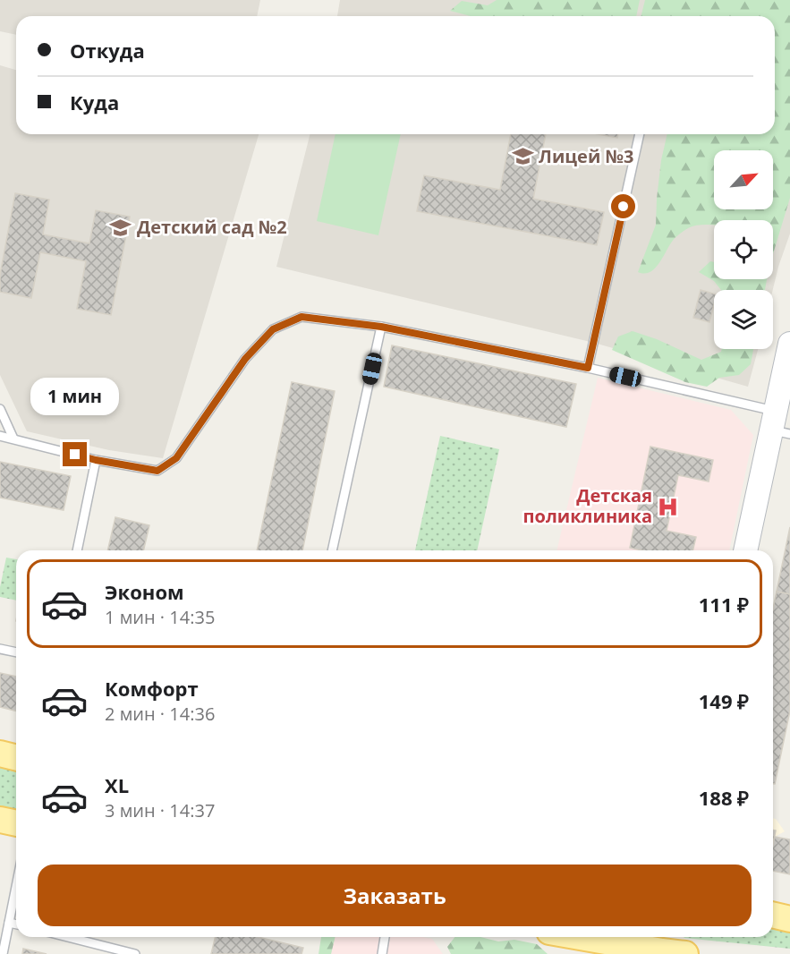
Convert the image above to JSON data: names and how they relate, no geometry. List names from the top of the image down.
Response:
{
  "places": {
    "school or university": ["Лицей №3", "Детский сад №2"],
    "hospital": ["Детская поликлиника"]
  },
  "north": "top right",
  "page": {
    "banner": ["Откуда", "Куда"],
    "bubble": "1 мин",
    "list": [
      {
        "name": "Эконом",
        "note": "1 мин · 14:35",
        "value": "111 ₽"
      },
      {
        "name": "Комфорт",
        "note": "2 мин · 14:36",
        "value": "149 ₽"
      },
      {
        "name": "XL",
        "note": "3 мин · 14:37",
        "value": "188 ₽"
      }
    ],
    "buttons": "Заказать"
  }
}
